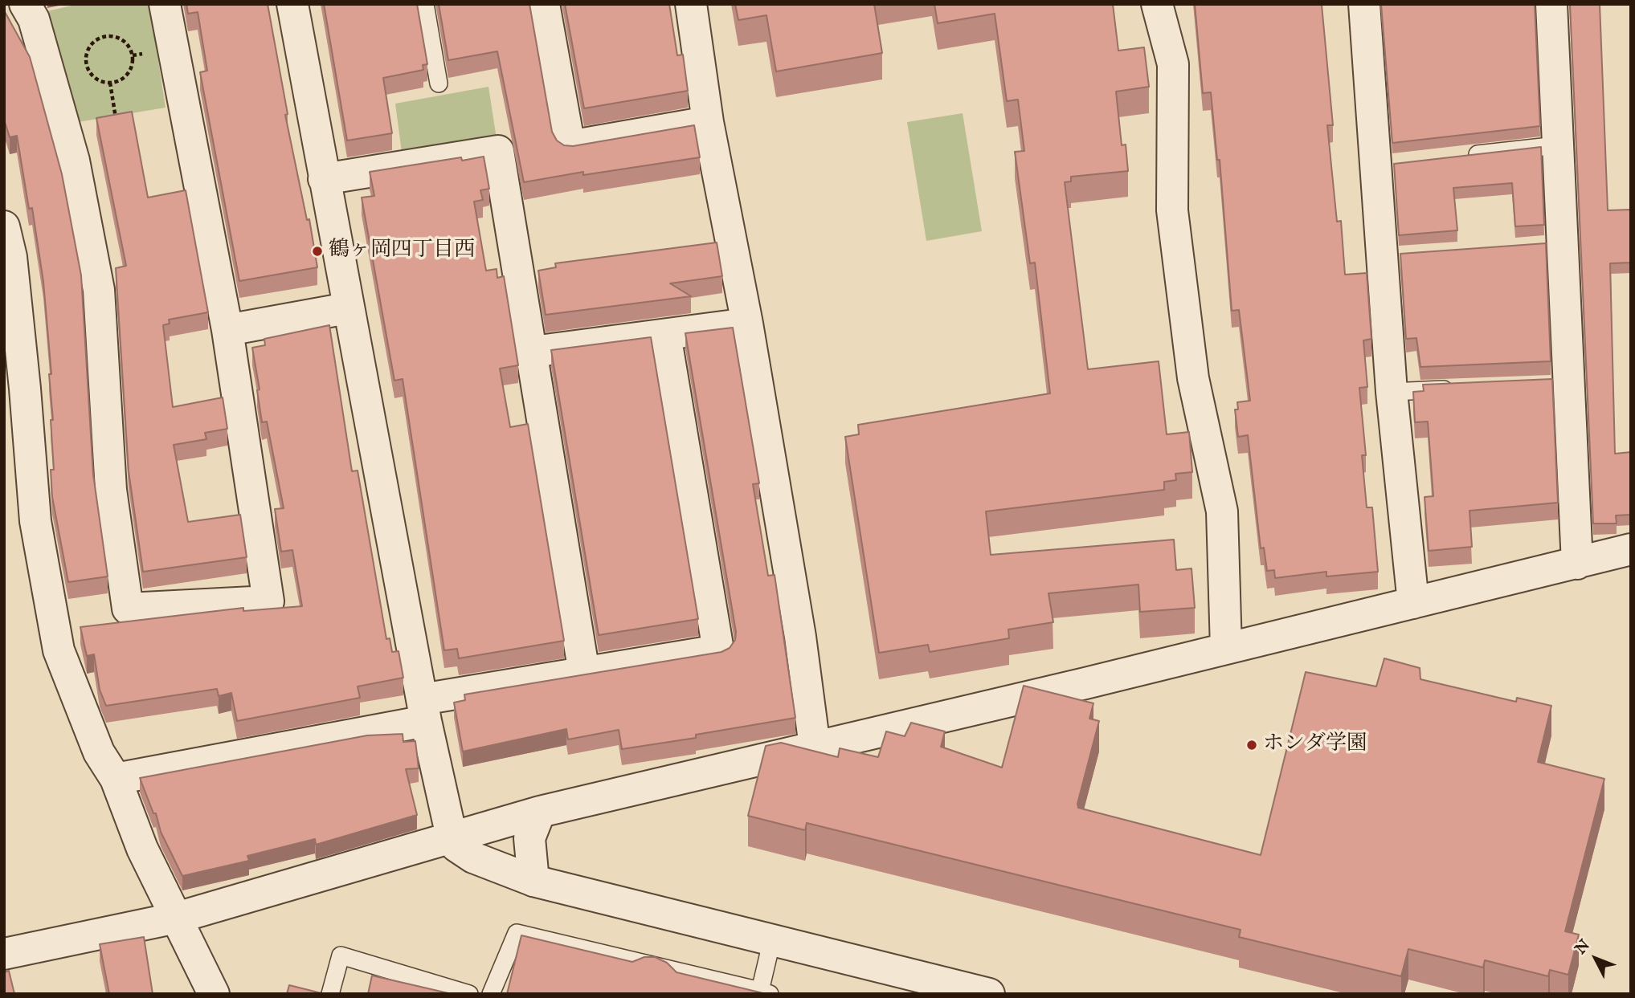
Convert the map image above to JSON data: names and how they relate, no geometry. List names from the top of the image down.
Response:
{
  "places": ["鶴ヶ岡四丁目西", "ホンダ学園"],
  "north": "top left"
}
